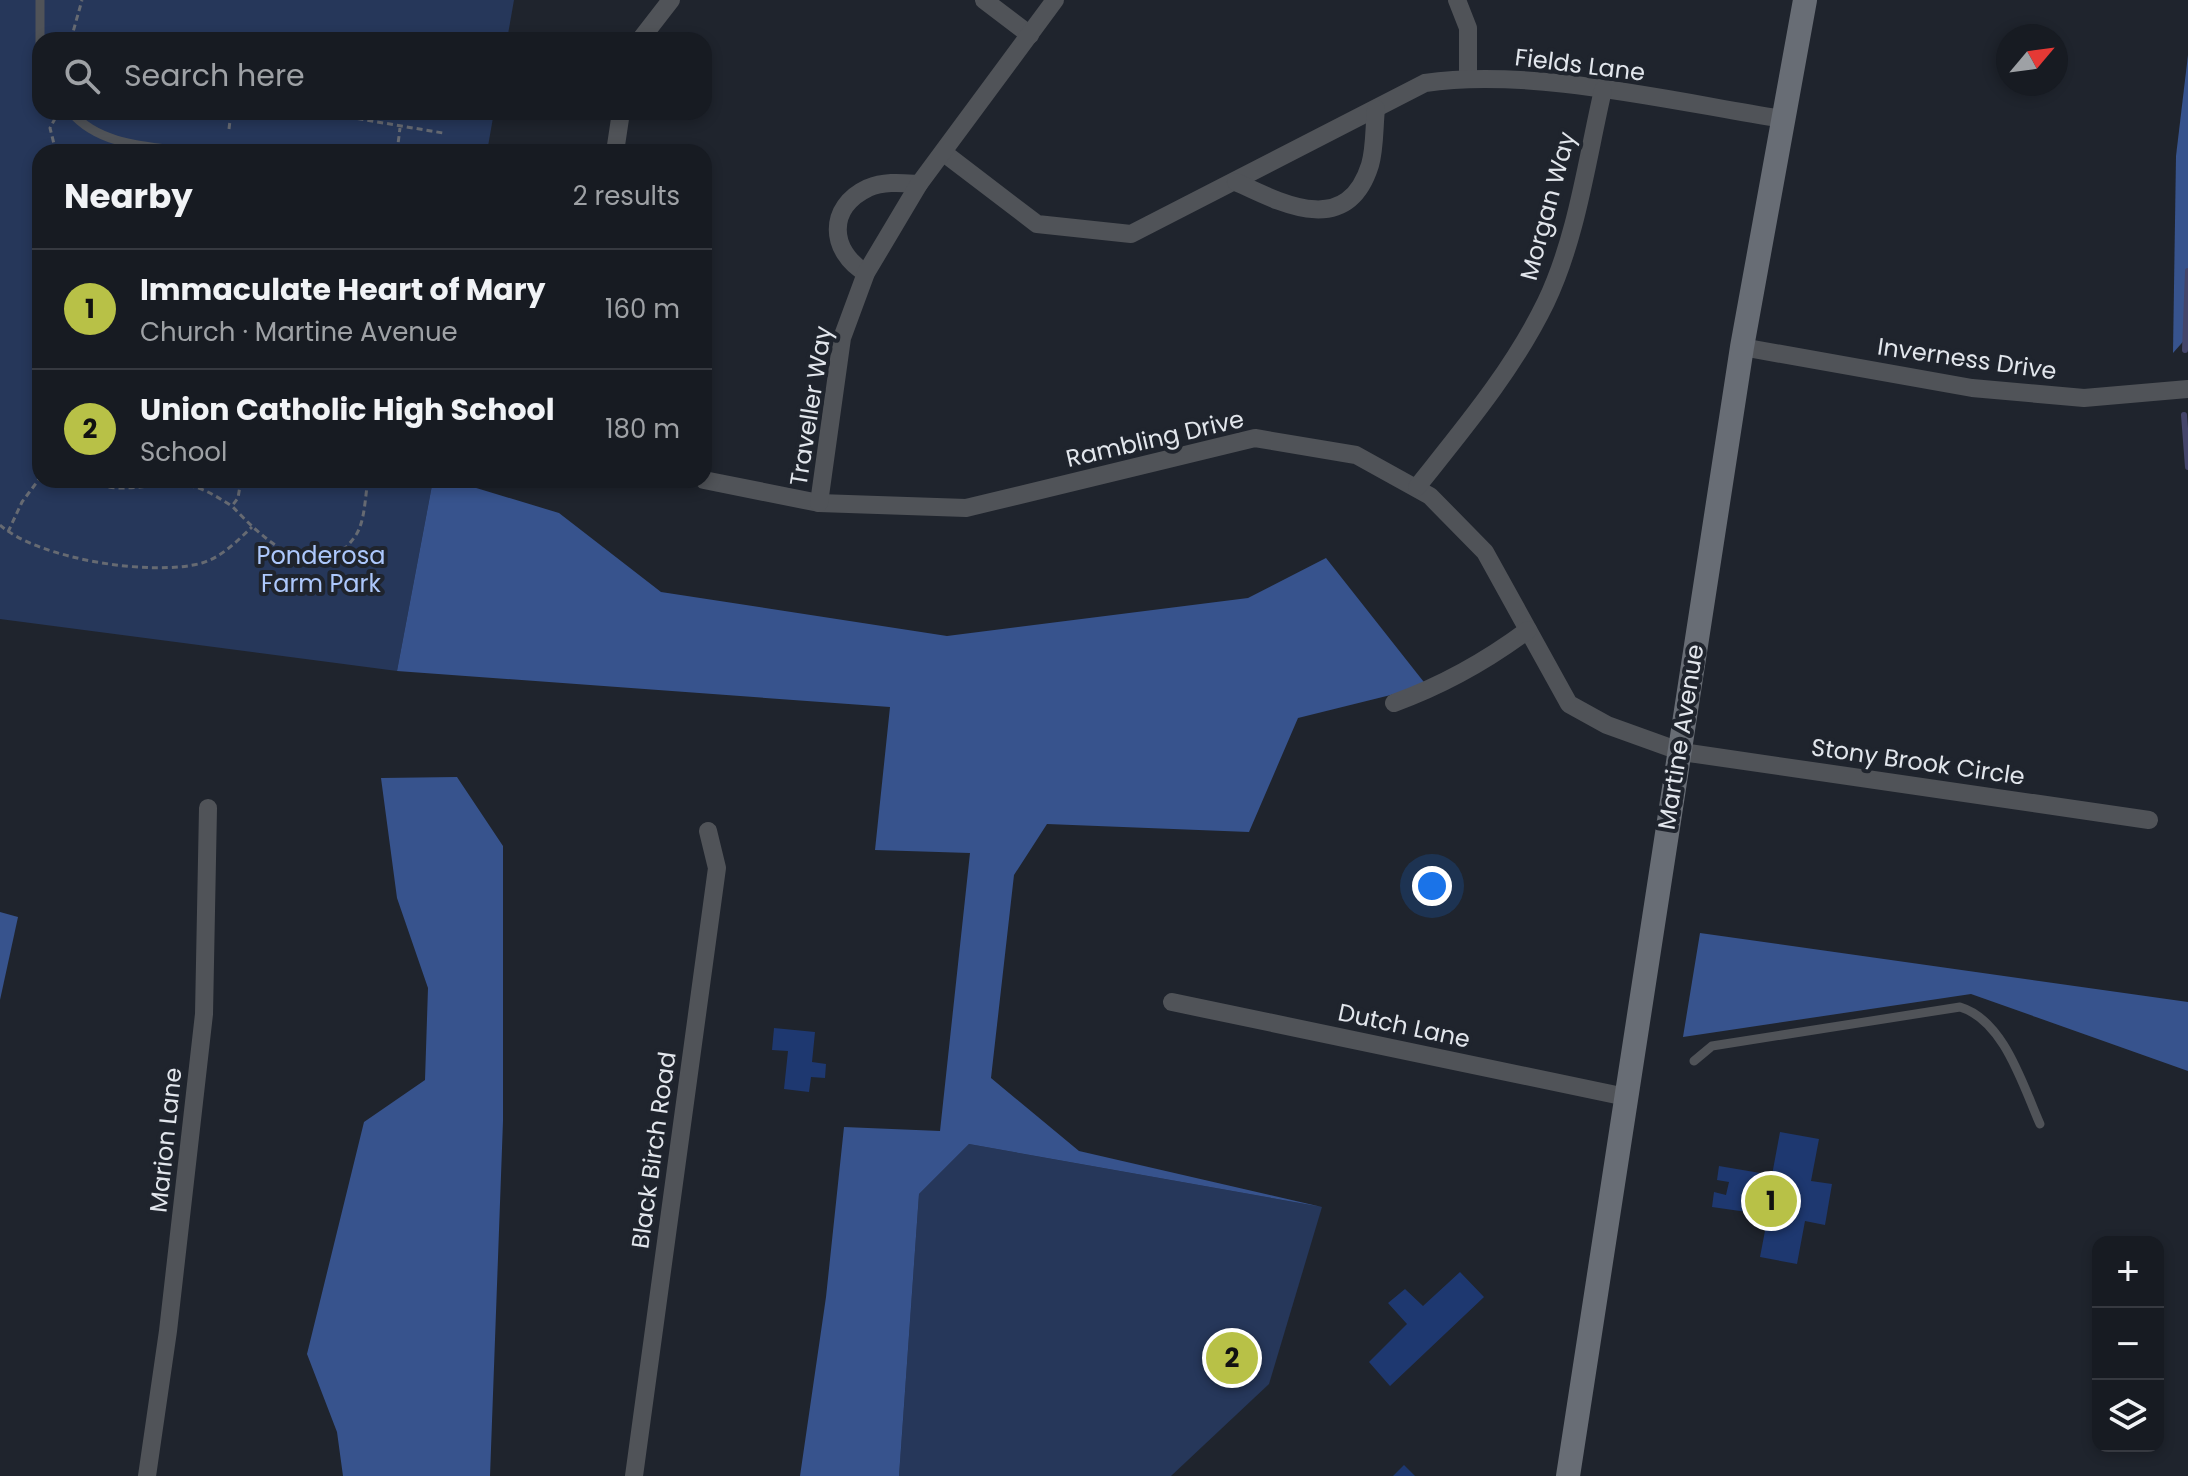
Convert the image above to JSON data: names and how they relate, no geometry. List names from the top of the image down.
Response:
{
  "streets": {
    "main road": ["Martine Avenue"],
    "street": [
      "Fields Lane",
      "Morgan Way",
      "Inverness Drive",
      "Traveller Way",
      "Rambling Drive",
      "Stony Brook Circle",
      "Dutch Lane",
      "Marion Lane",
      "Black Birch Road"
    ]
  },
  "crossings": [
    ["Fields Lane", "Morgan Way"],
    ["Fields Lane", "Traveller Way"],
    ["Fields Lane", "Martine Avenue"],
    ["Morgan Way", "Rambling Drive"],
    ["Inverness Drive", "Martine Avenue"],
    ["Traveller Way", "Rambling Drive"],
    ["Rambling Drive", "Martine Avenue"],
    ["Rambling Drive", "Stony Brook Circle"],
    ["Martine Avenue", "Stony Brook Circle"],
    ["Martine Avenue", "Dutch Lane"]
  ],
  "parks": ["Ponderosa Farm Park"],
  "north": "top right",
  "page": {
    "search": "Search here",
    "heading": ["Nearby", "2 results"],
    "list": [
      {
        "mark": "1",
        "name": "Immaculate Heart of Mary",
        "note": "Church · Martine Avenue",
        "value": "160 m"
      },
      {
        "mark": "2",
        "name": "Union Catholic High School",
        "note": "School",
        "value": "180 m"
      }
    ],
    "pins": ["1", "2"],
    "map_buttons": ["+", "−"]
  }
}
